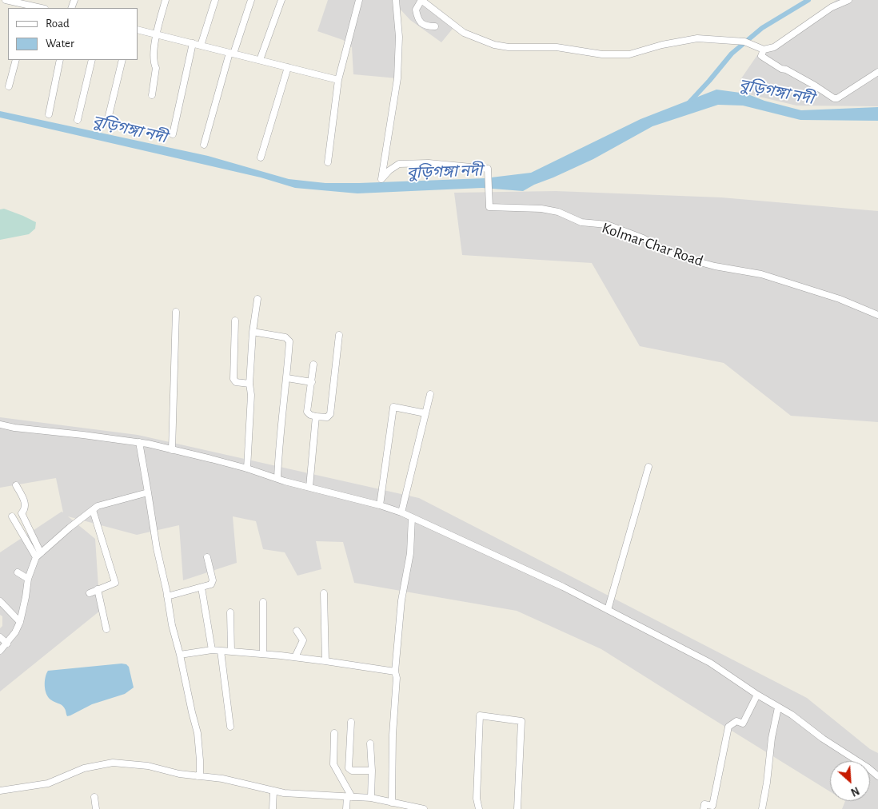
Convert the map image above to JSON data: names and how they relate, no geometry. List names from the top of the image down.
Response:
{
  "streets": {
    "street": ["Kolmar Char Road"]
  },
  "water": ["বুড়িগঙ্গা নদী"],
  "legend": ["Road", "Water"],
  "north": "bottom right"
}
